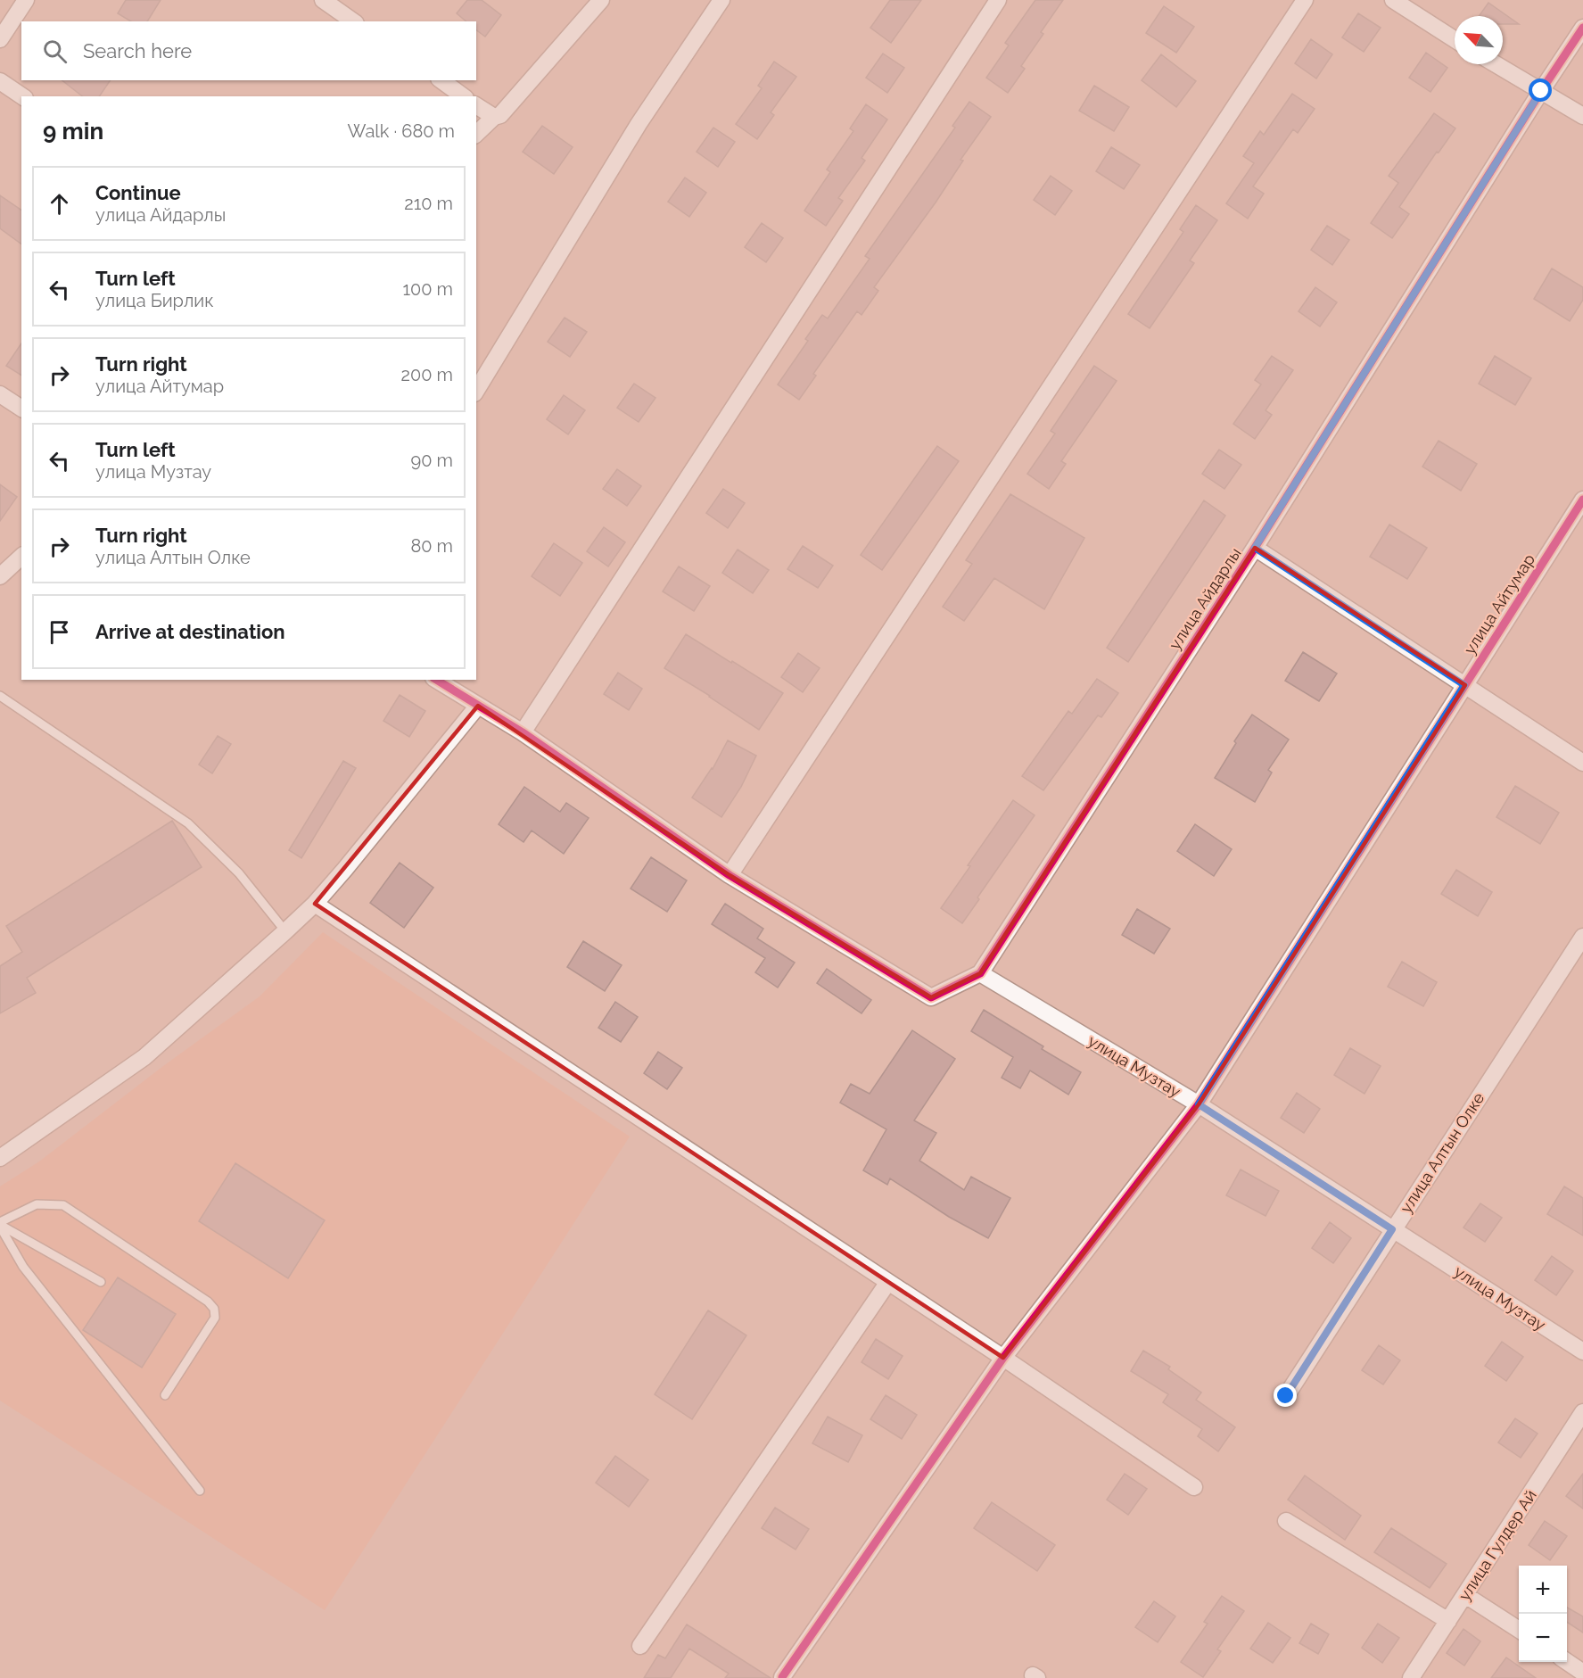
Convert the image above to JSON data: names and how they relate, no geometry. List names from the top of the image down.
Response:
{
  "streets": {
    "street": [
      "улица Айдарлы",
      "улица Айтумар",
      "улица Музтау",
      "улица Алтын Олке",
      "улица Гулдер Ай"
    ]
  },
  "crossings": [
    ["улица Айдарлы", "улица Музтау"],
    ["улица Айтумар", "улица Музтау"],
    ["улица Музтау", "улица Алтын Олке"]
  ],
  "north": "top left",
  "page": {
    "search": "Search here",
    "heading": ["9 min", "Walk · 680 m"],
    "list": [
      ["Continue", "улица Айдарлы", "210 m"],
      ["Turn left", "улица Бирлик", "100 m"],
      ["Turn right", "улица Айтумар", "200 m"],
      ["Turn left", "улица Музтау", "90 m"],
      ["Turn right", "улица Алтын Олке", "80 m"],
      "Arrive at destination"
    ],
    "map_buttons": ["+", "−"]
  }
}
